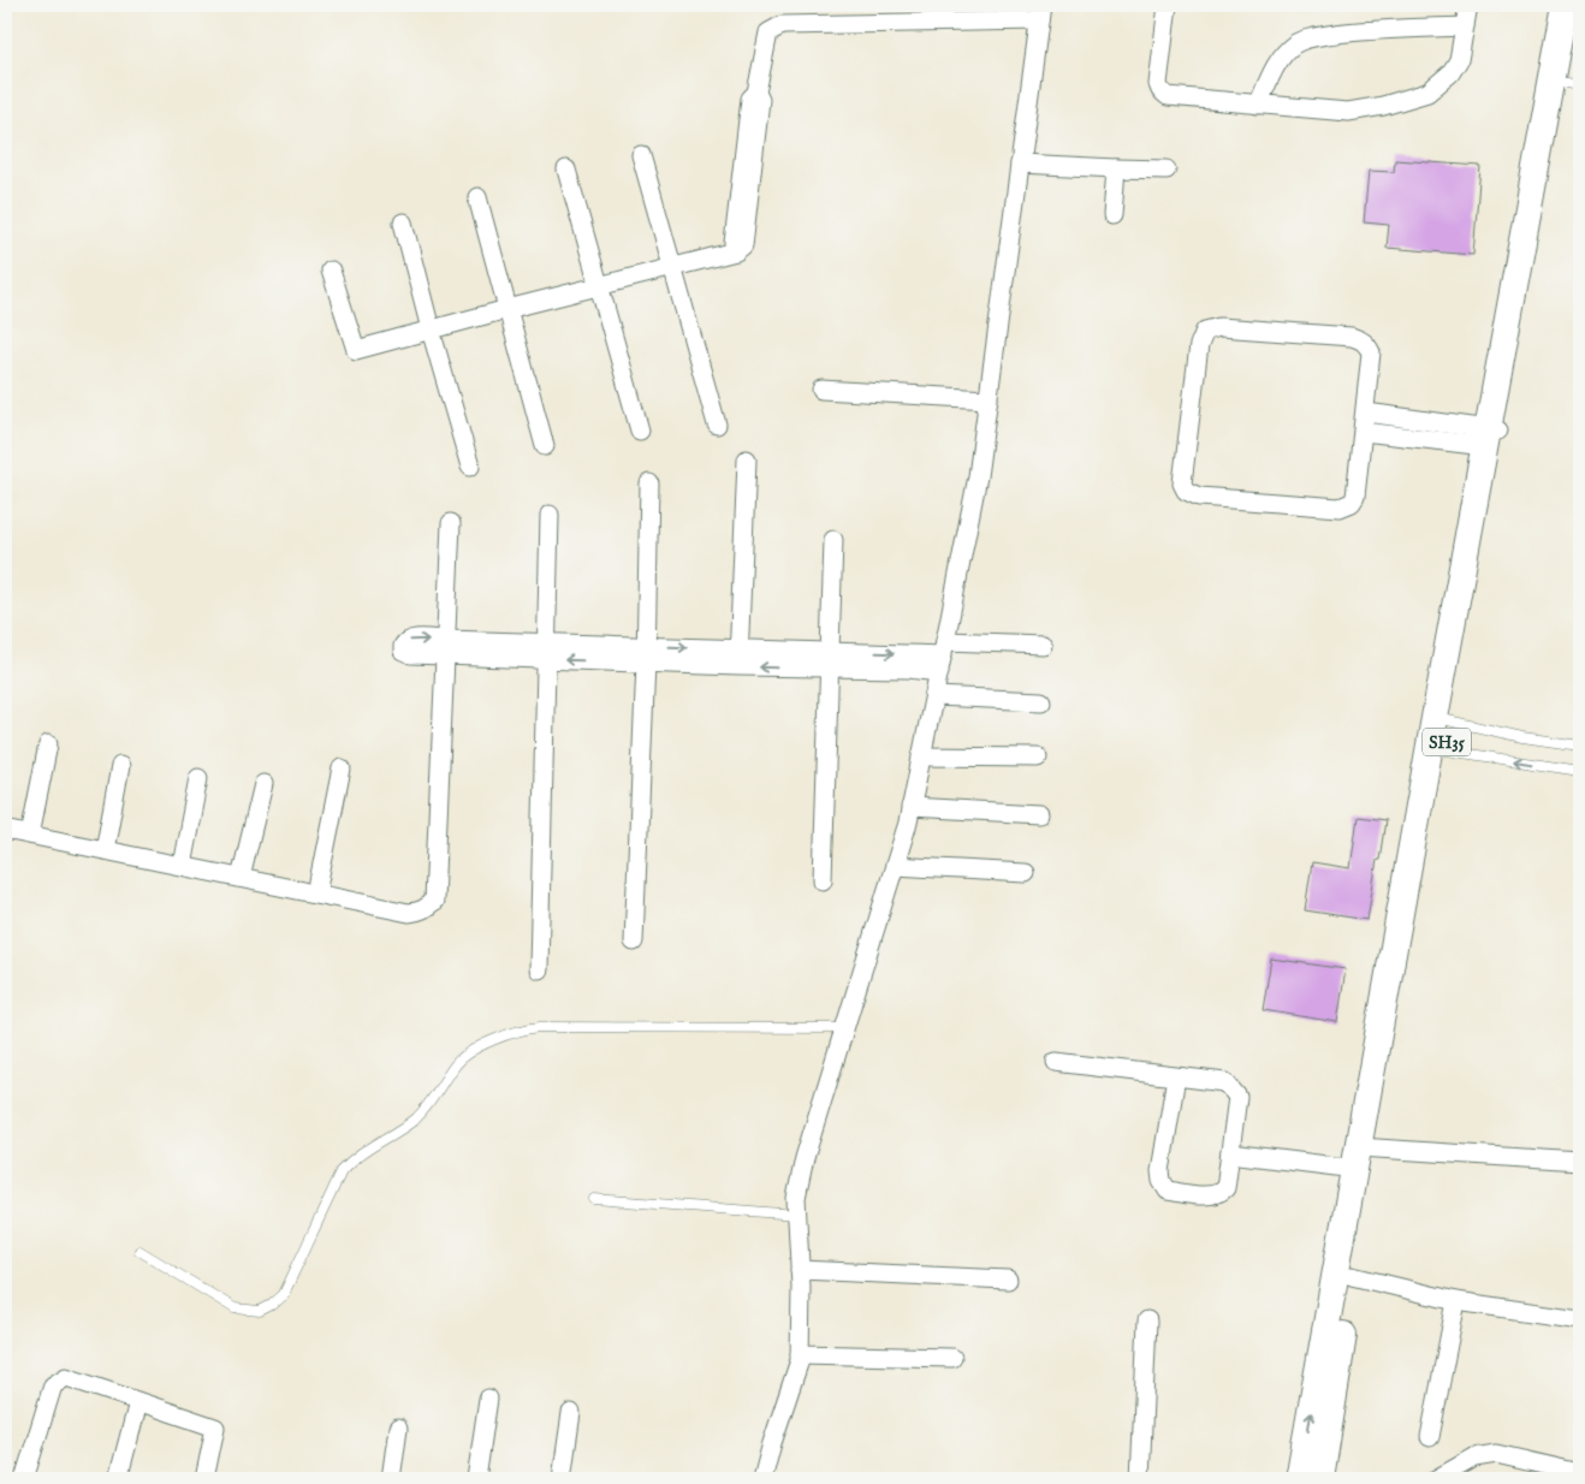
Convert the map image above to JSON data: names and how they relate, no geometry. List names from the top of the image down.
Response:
{
  "streets": {
    "main road": ["SH35"]
  }
}
